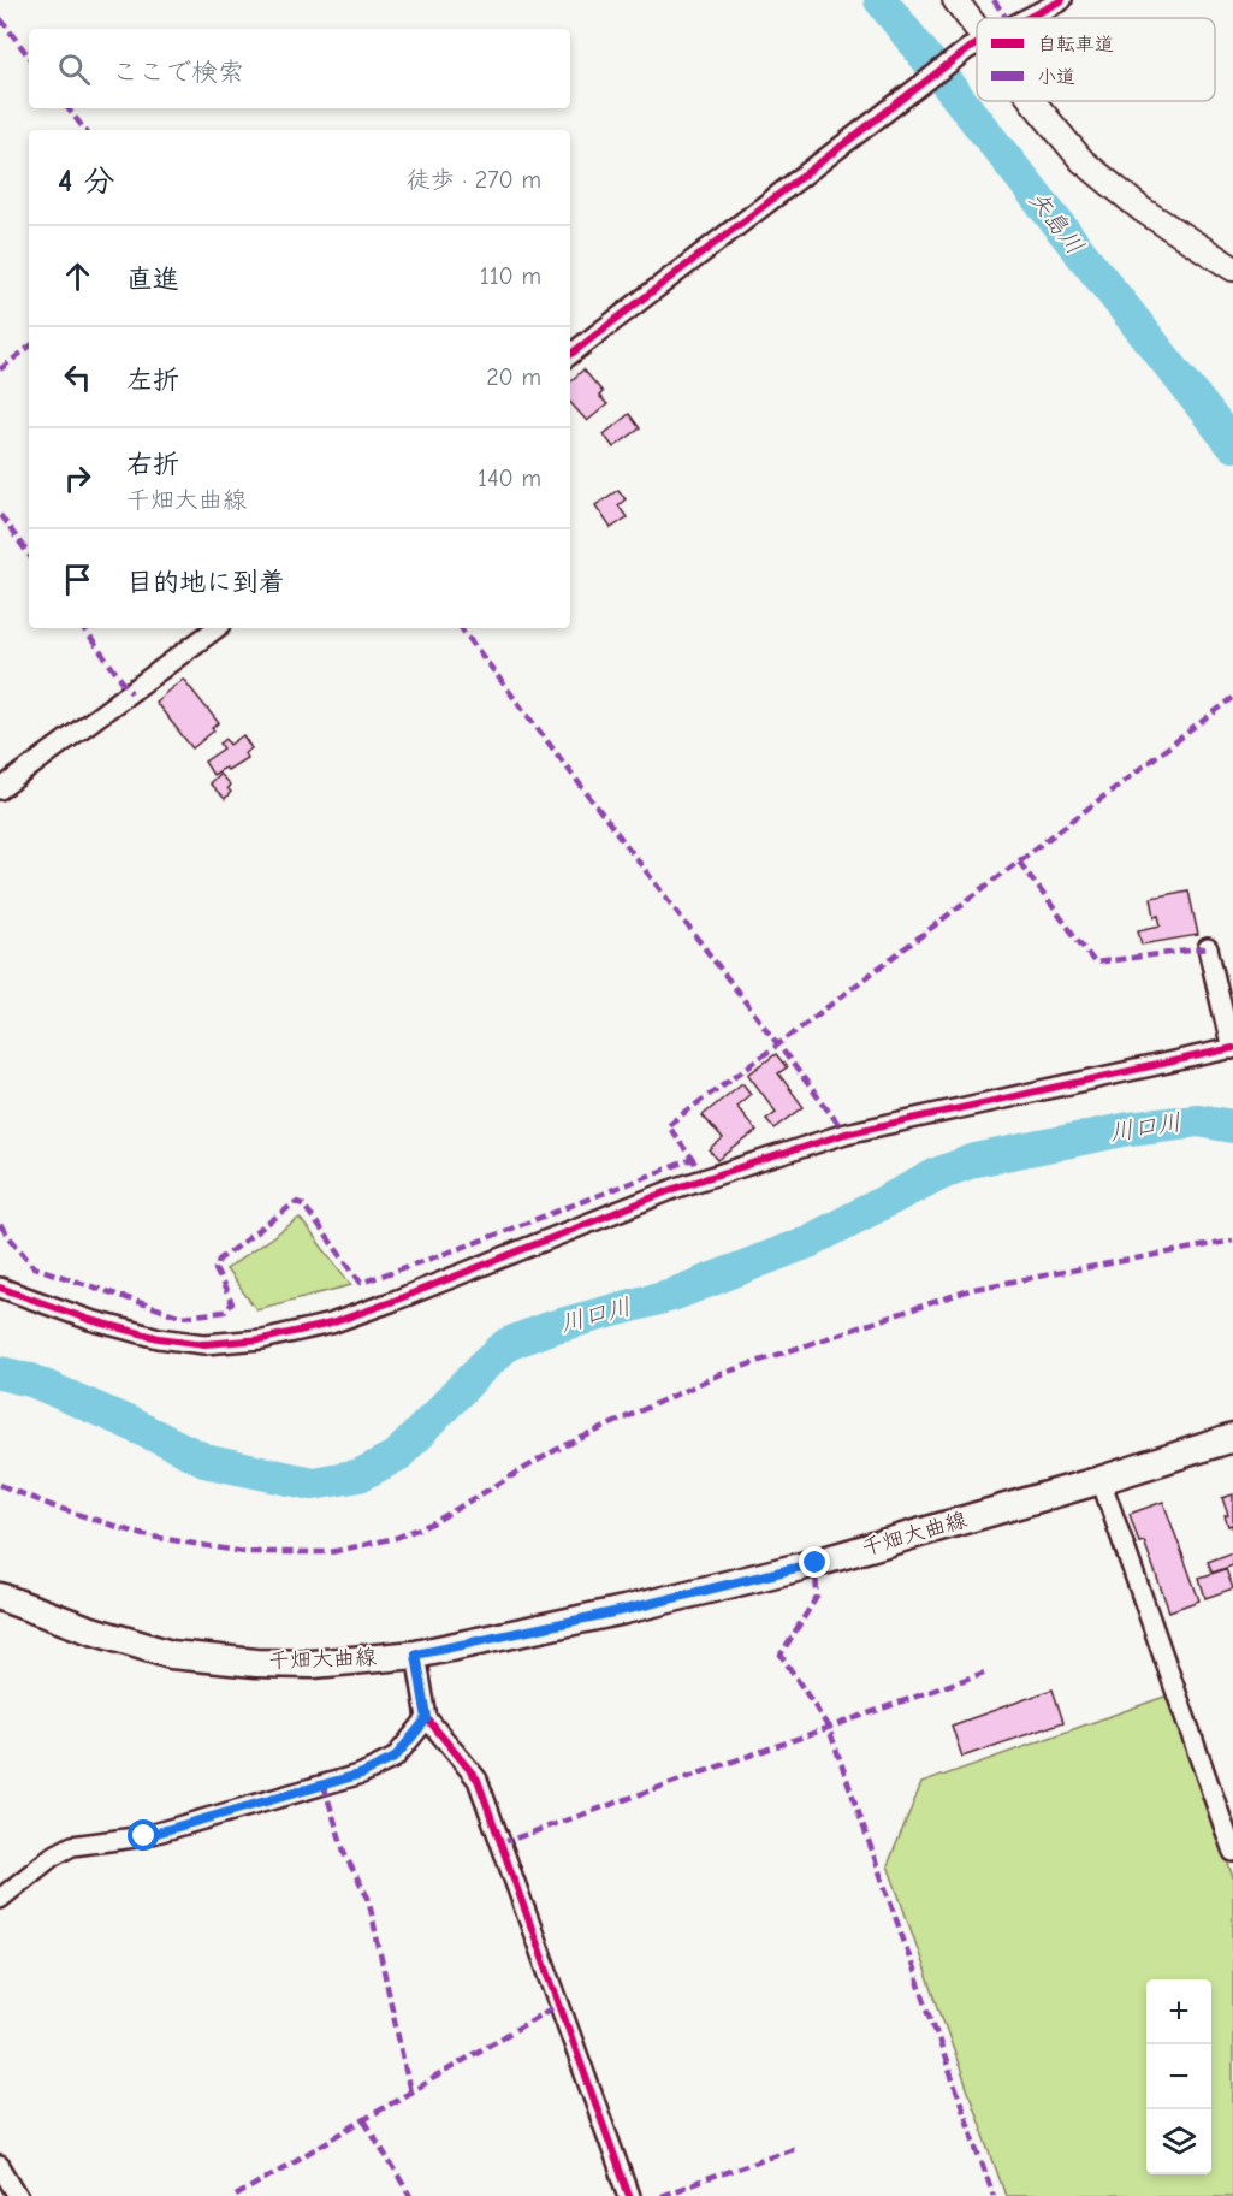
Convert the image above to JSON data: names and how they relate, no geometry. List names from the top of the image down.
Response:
{
  "streets": {
    "main road": ["千畑大曲線"]
  },
  "water": ["矢島川", "川口川"],
  "legend": ["自転車道", "小道"],
  "page": {
    "search": "ここで検索",
    "heading": ["4 分", "徒歩 · 270 m"],
    "list": [
      ["直進", "110 m"],
      ["左折", "20 m"],
      ["右折", "千畑大曲線", "140 m"],
      "目的地に到着"
    ],
    "map_buttons": ["+", "−"]
  }
}
